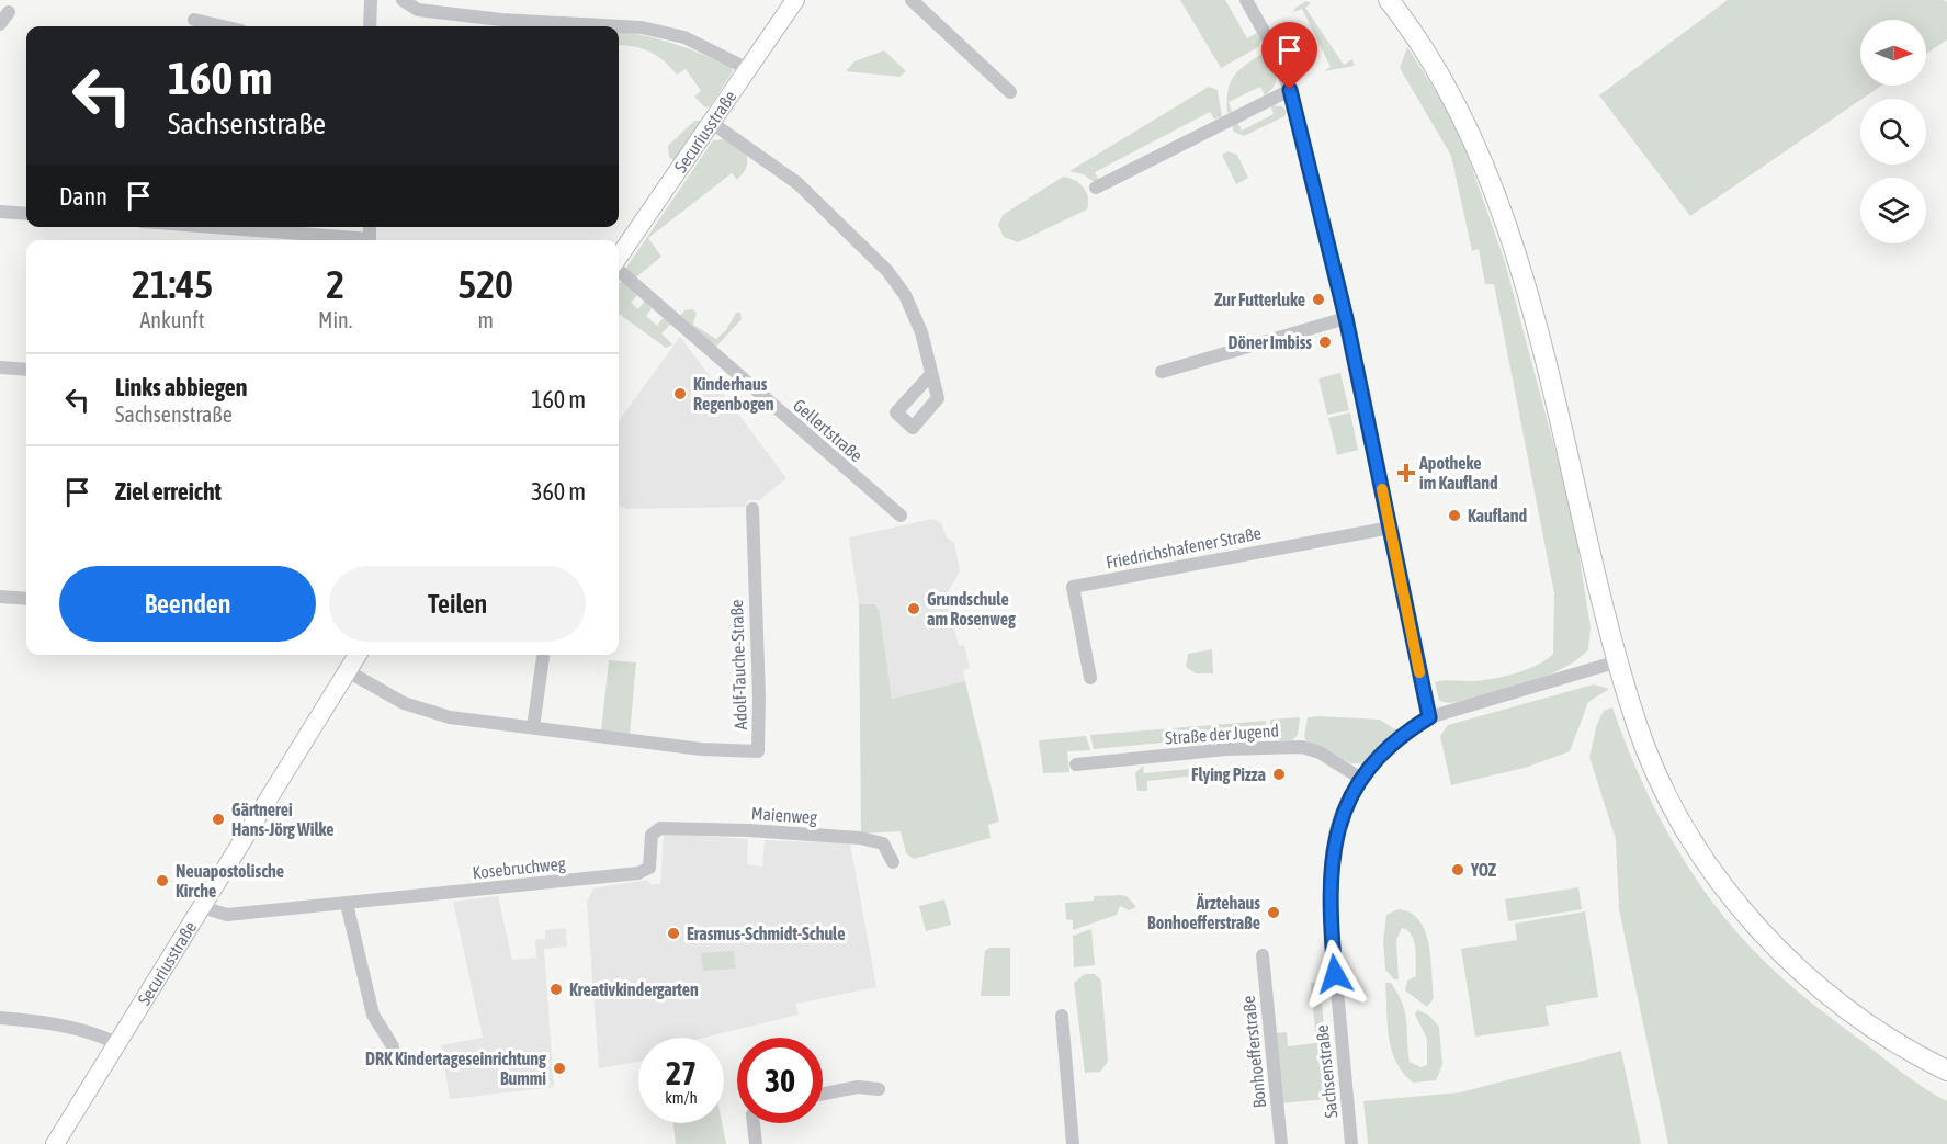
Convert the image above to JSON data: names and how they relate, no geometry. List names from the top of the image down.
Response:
{
  "streets": {
    "street": [
      "Securiusstraße",
      "Gellertstraße",
      "Friedrichshafener Straße",
      "Adolf-Tauche-Straße",
      "Straße der Jugend",
      "Maienweg",
      "Kosebruchweg",
      "Bonhoefferstraße",
      "Sachsenstraße"
    ]
  },
  "crossings": [
    ["Securiusstraße", "Adolf-Tauche-Straße"],
    ["Securiusstraße", "Kosebruchweg"],
    ["Straße der Jugend", "Sachsenstraße"],
    ["Maienweg", "Kosebruchweg"]
  ],
  "places": {
    "other": [
      "Zur Futterluke",
      "Döner Imbiss",
      "Kinderhaus Regenbogen",
      "Kaufland",
      "Grundschule am Rosenweg",
      "Flying Pizza",
      "Gärtnerei Hans-Jörg Wilke",
      "YOZ",
      "Neuapostolische Kirche",
      "Ärztehaus Bonhoefferstraße",
      "Erasmus-Schmidt-Schule",
      "Kreativkindergarten",
      "DRK Kindertageseinrichtung Bummi"
    ],
    "health": ["Apotheke im Kaufland"]
  },
  "north": "right",
  "page": {
    "turn": ["160 m", "Sachsenstraße"],
    "then": "Dann",
    "eta": [
      "21:45",
      "Ankunft",
      "2",
      "Min.",
      "520",
      "m"
    ],
    "list": [
      {
        "name": "Links abbiegen",
        "note": "Sachsenstraße",
        "value": "160 m"
      },
      {
        "name": "Ziel erreicht",
        "value": "360 m"
      }
    ],
    "buttons": ["Beenden", "Teilen"],
    "speed": "27 km/h",
    "limit": "30"
  }
}
